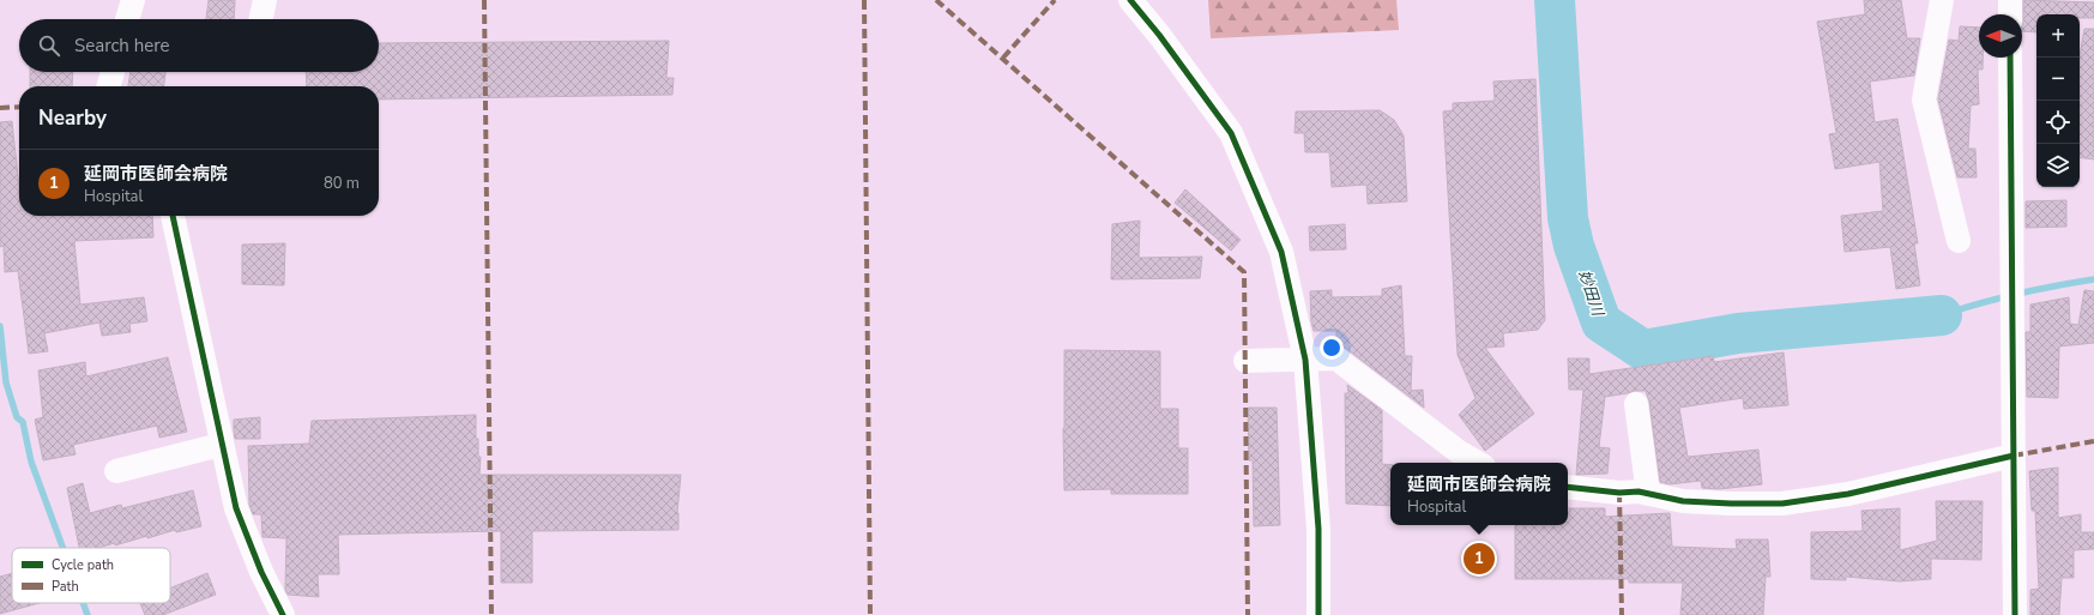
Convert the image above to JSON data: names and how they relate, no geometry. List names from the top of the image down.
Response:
{
  "water": ["妙田川"],
  "legend": ["Cycle path", "Path"],
  "north": "left",
  "page": {
    "map_buttons": ["+", "−"],
    "search": "Search here",
    "heading": "Nearby",
    "list": [
      {
        "mark": "1",
        "name": "延岡市医師会病院",
        "note": "Hospital",
        "value": "80 m"
      }
    ],
    "popup": ["延岡市医師会病院", "Hospital"],
    "pins": "1"
  }
}
